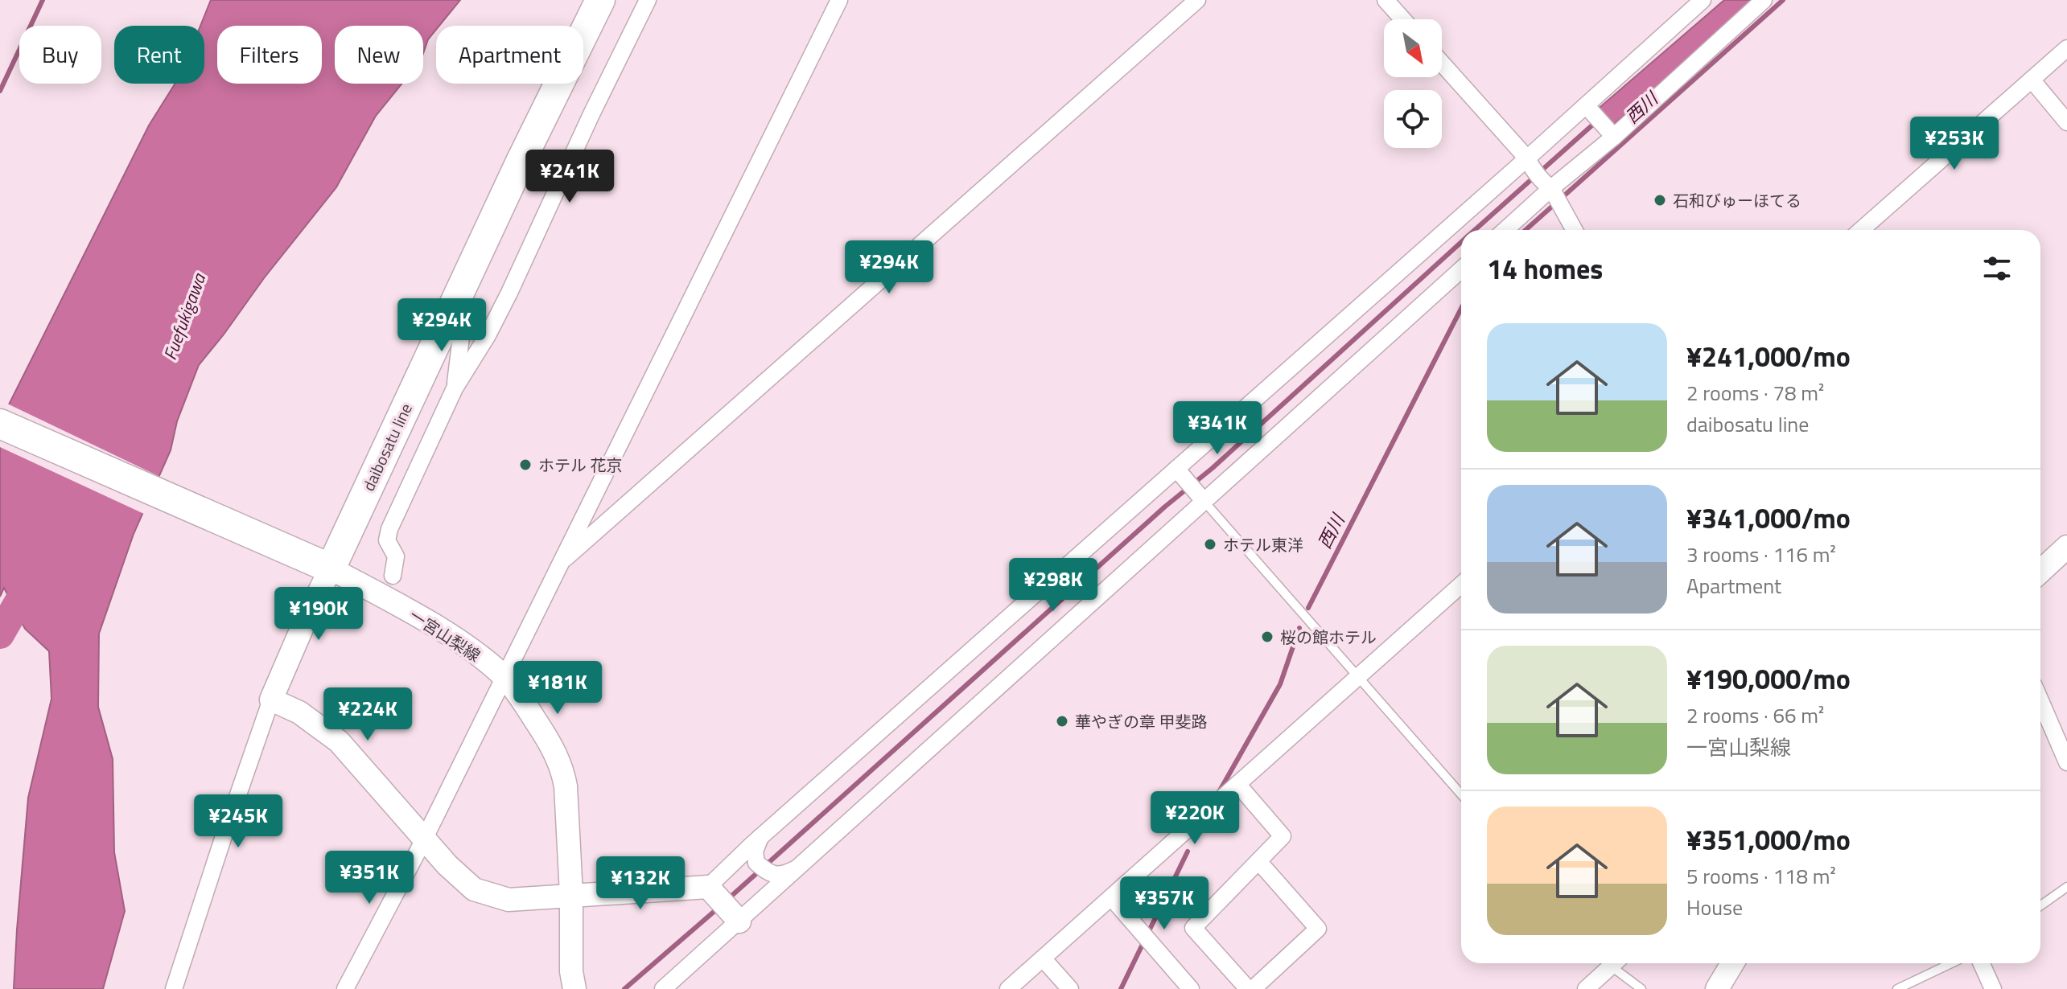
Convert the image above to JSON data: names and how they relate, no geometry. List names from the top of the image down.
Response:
{
  "streets": {
    "highway": ["daibosatu line"],
    "street": ["一宮山梨線"]
  },
  "crossings": [
    ["daibosatu line", "一宮山梨線"]
  ],
  "water": ["西川", "Fuefukigawa"],
  "places": [
    "石和びゅーほてる",
    "ホテル 花京",
    "ホテル東洋",
    "桜の館ホテル",
    "華やぎの章 甲斐路"
  ],
  "north": "bottom right",
  "page": {
    "chip": [
      "Buy",
      "Rent",
      "Filters",
      "New",
      "Apartment"
    ],
    "price": [
      "¥253K",
      "¥241K",
      "¥294K",
      "¥294K",
      "¥341K",
      "¥298K",
      "¥190K",
      "¥181K",
      "¥224K",
      "¥220K",
      "¥245K",
      "¥351K",
      "¥132K",
      "¥357K"
    ],
    "heading": "14 homes",
    "list": [
      {
        "name": "¥241,000/mo",
        "note": "2 rooms · 78 m² · daibosatu line"
      },
      {
        "name": "¥341,000/mo",
        "note": "3 rooms · 116 m² · Apartment"
      },
      {
        "name": "¥190,000/mo",
        "note": "2 rooms · 66 m² · 一宮山梨線"
      },
      {
        "name": "¥351,000/mo",
        "note": "5 rooms · 118 m² · House"
      }
    ]
  }
}
